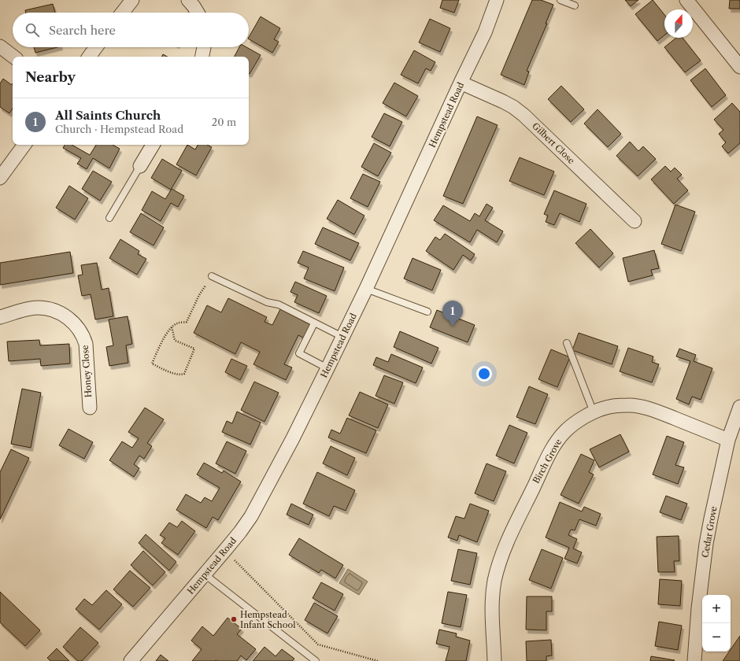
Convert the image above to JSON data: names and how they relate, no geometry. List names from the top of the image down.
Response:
{
  "streets": {
    "street": [
      "Hempstead Road",
      "Gilbert Close",
      "Honey Close",
      "Birch Grove",
      "Cedar Grove"
    ]
  },
  "crossings": [
    ["Hempstead Road", "Gilbert Close"],
    ["Birch Grove", "Cedar Grove"]
  ],
  "places": ["Hempstead Infant School"],
  "north": "top",
  "page": {
    "search": "Search here",
    "heading": "Nearby",
    "list": [
      {
        "mark": "1",
        "name": "All Saints Church",
        "note": "Church · Hempstead Road",
        "value": "20 m"
      }
    ],
    "pins": "1",
    "map_buttons": ["+", "−"]
  }
}
